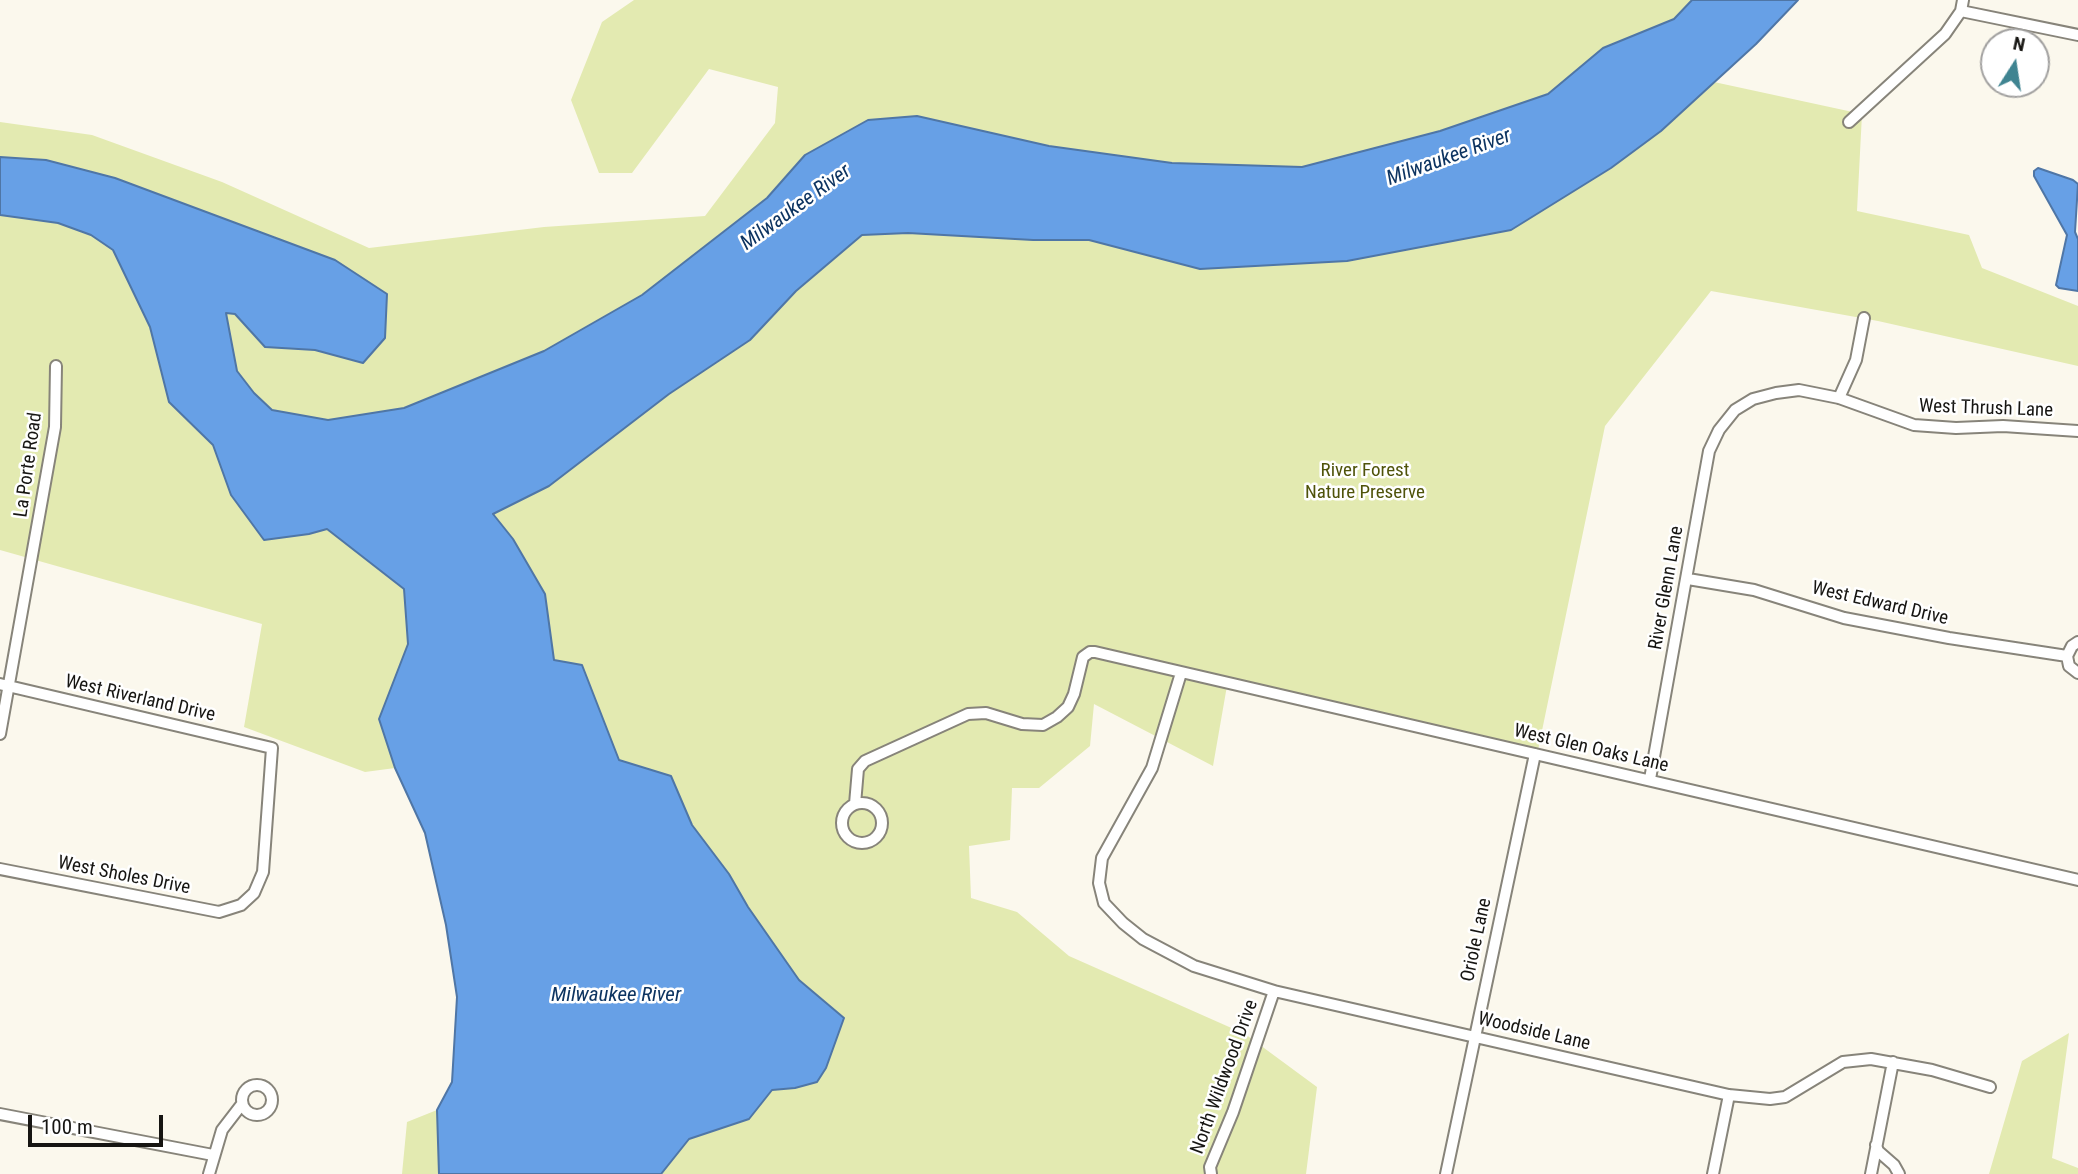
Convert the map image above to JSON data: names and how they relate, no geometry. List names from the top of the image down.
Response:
{
  "streets": {
    "street": [
      "West Thrush Lane",
      "La Porte Road",
      "River Glenn Lane",
      "West Edward Drive",
      "West Riverland Drive",
      "West Glen Oaks Lane",
      "West Sholes Drive",
      "Oriole Lane",
      "Woodside Lane",
      "North Wildwood Drive"
    ]
  },
  "crossings": [
    ["West Thrush Lane", "River Glenn Lane"],
    ["La Porte Road", "West Riverland Drive"],
    ["River Glenn Lane", "West Edward Drive"],
    ["River Glenn Lane", "West Glen Oaks Lane"],
    ["West Riverland Drive", "West Sholes Drive"],
    ["West Glen Oaks Lane", "Oriole Lane"],
    ["West Glen Oaks Lane", "Woodside Lane"],
    ["Oriole Lane", "Woodside Lane"],
    ["Woodside Lane", "North Wildwood Drive"]
  ],
  "water": ["Milwaukee River"],
  "parks": ["River Forest Nature Preserve"],
  "scale_bar": "100 m",
  "north": "top"
}
